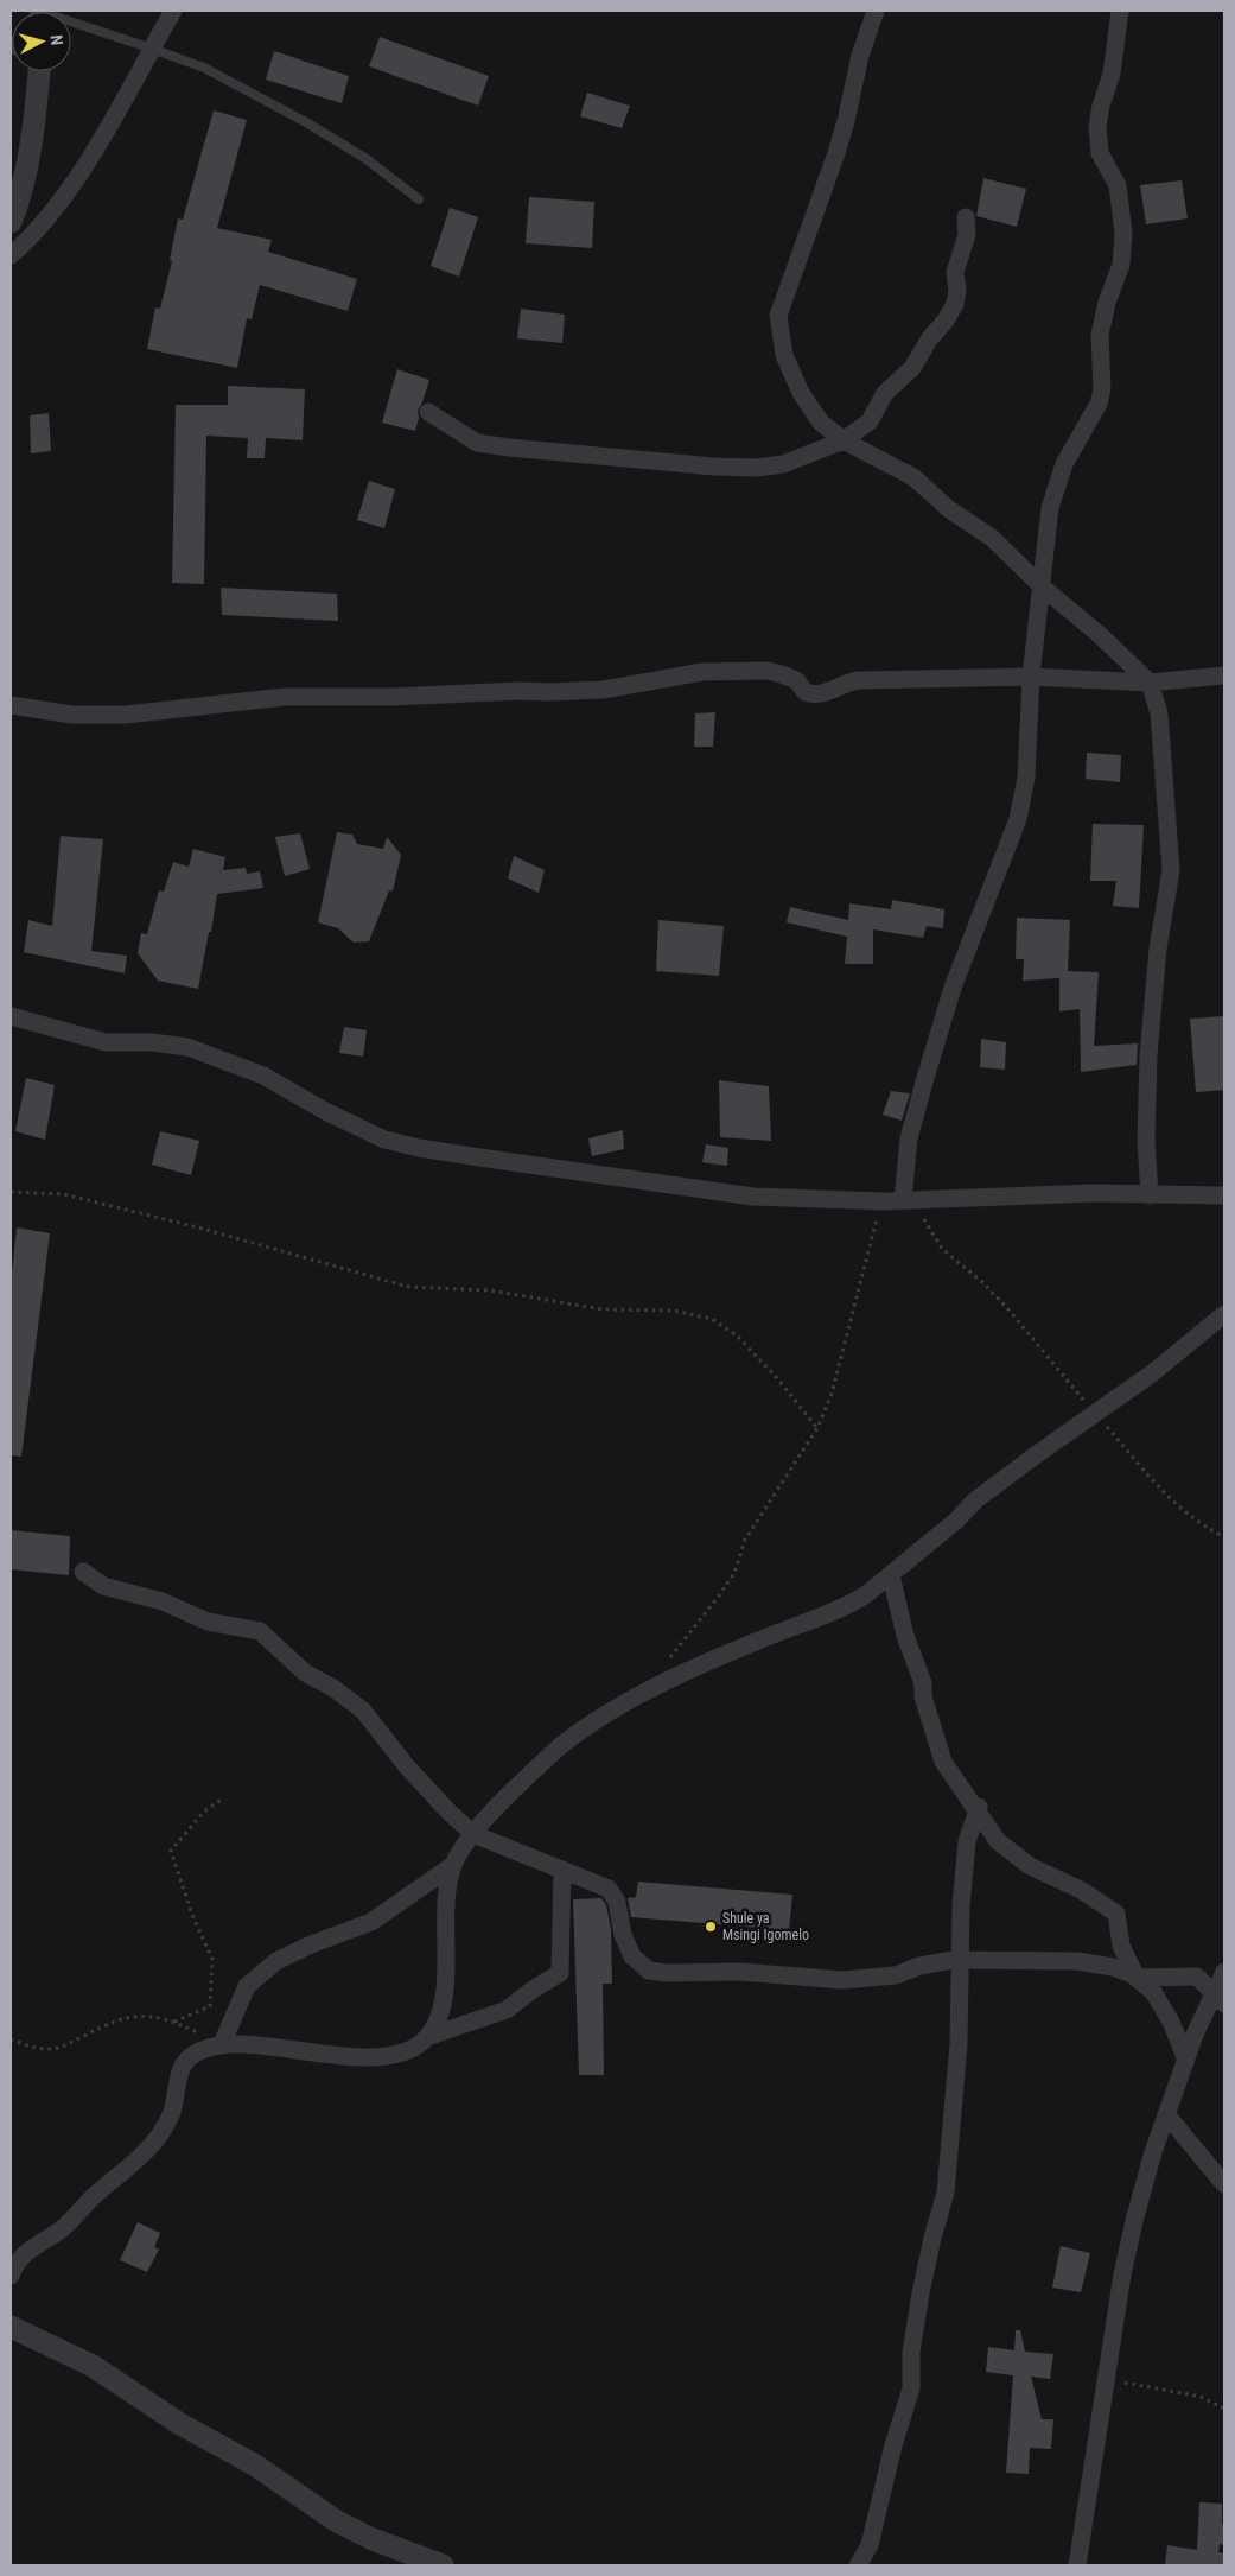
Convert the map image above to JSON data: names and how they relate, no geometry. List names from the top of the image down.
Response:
{
  "places": ["Shule ya Msingi Igomelo"],
  "north": "right"
}
